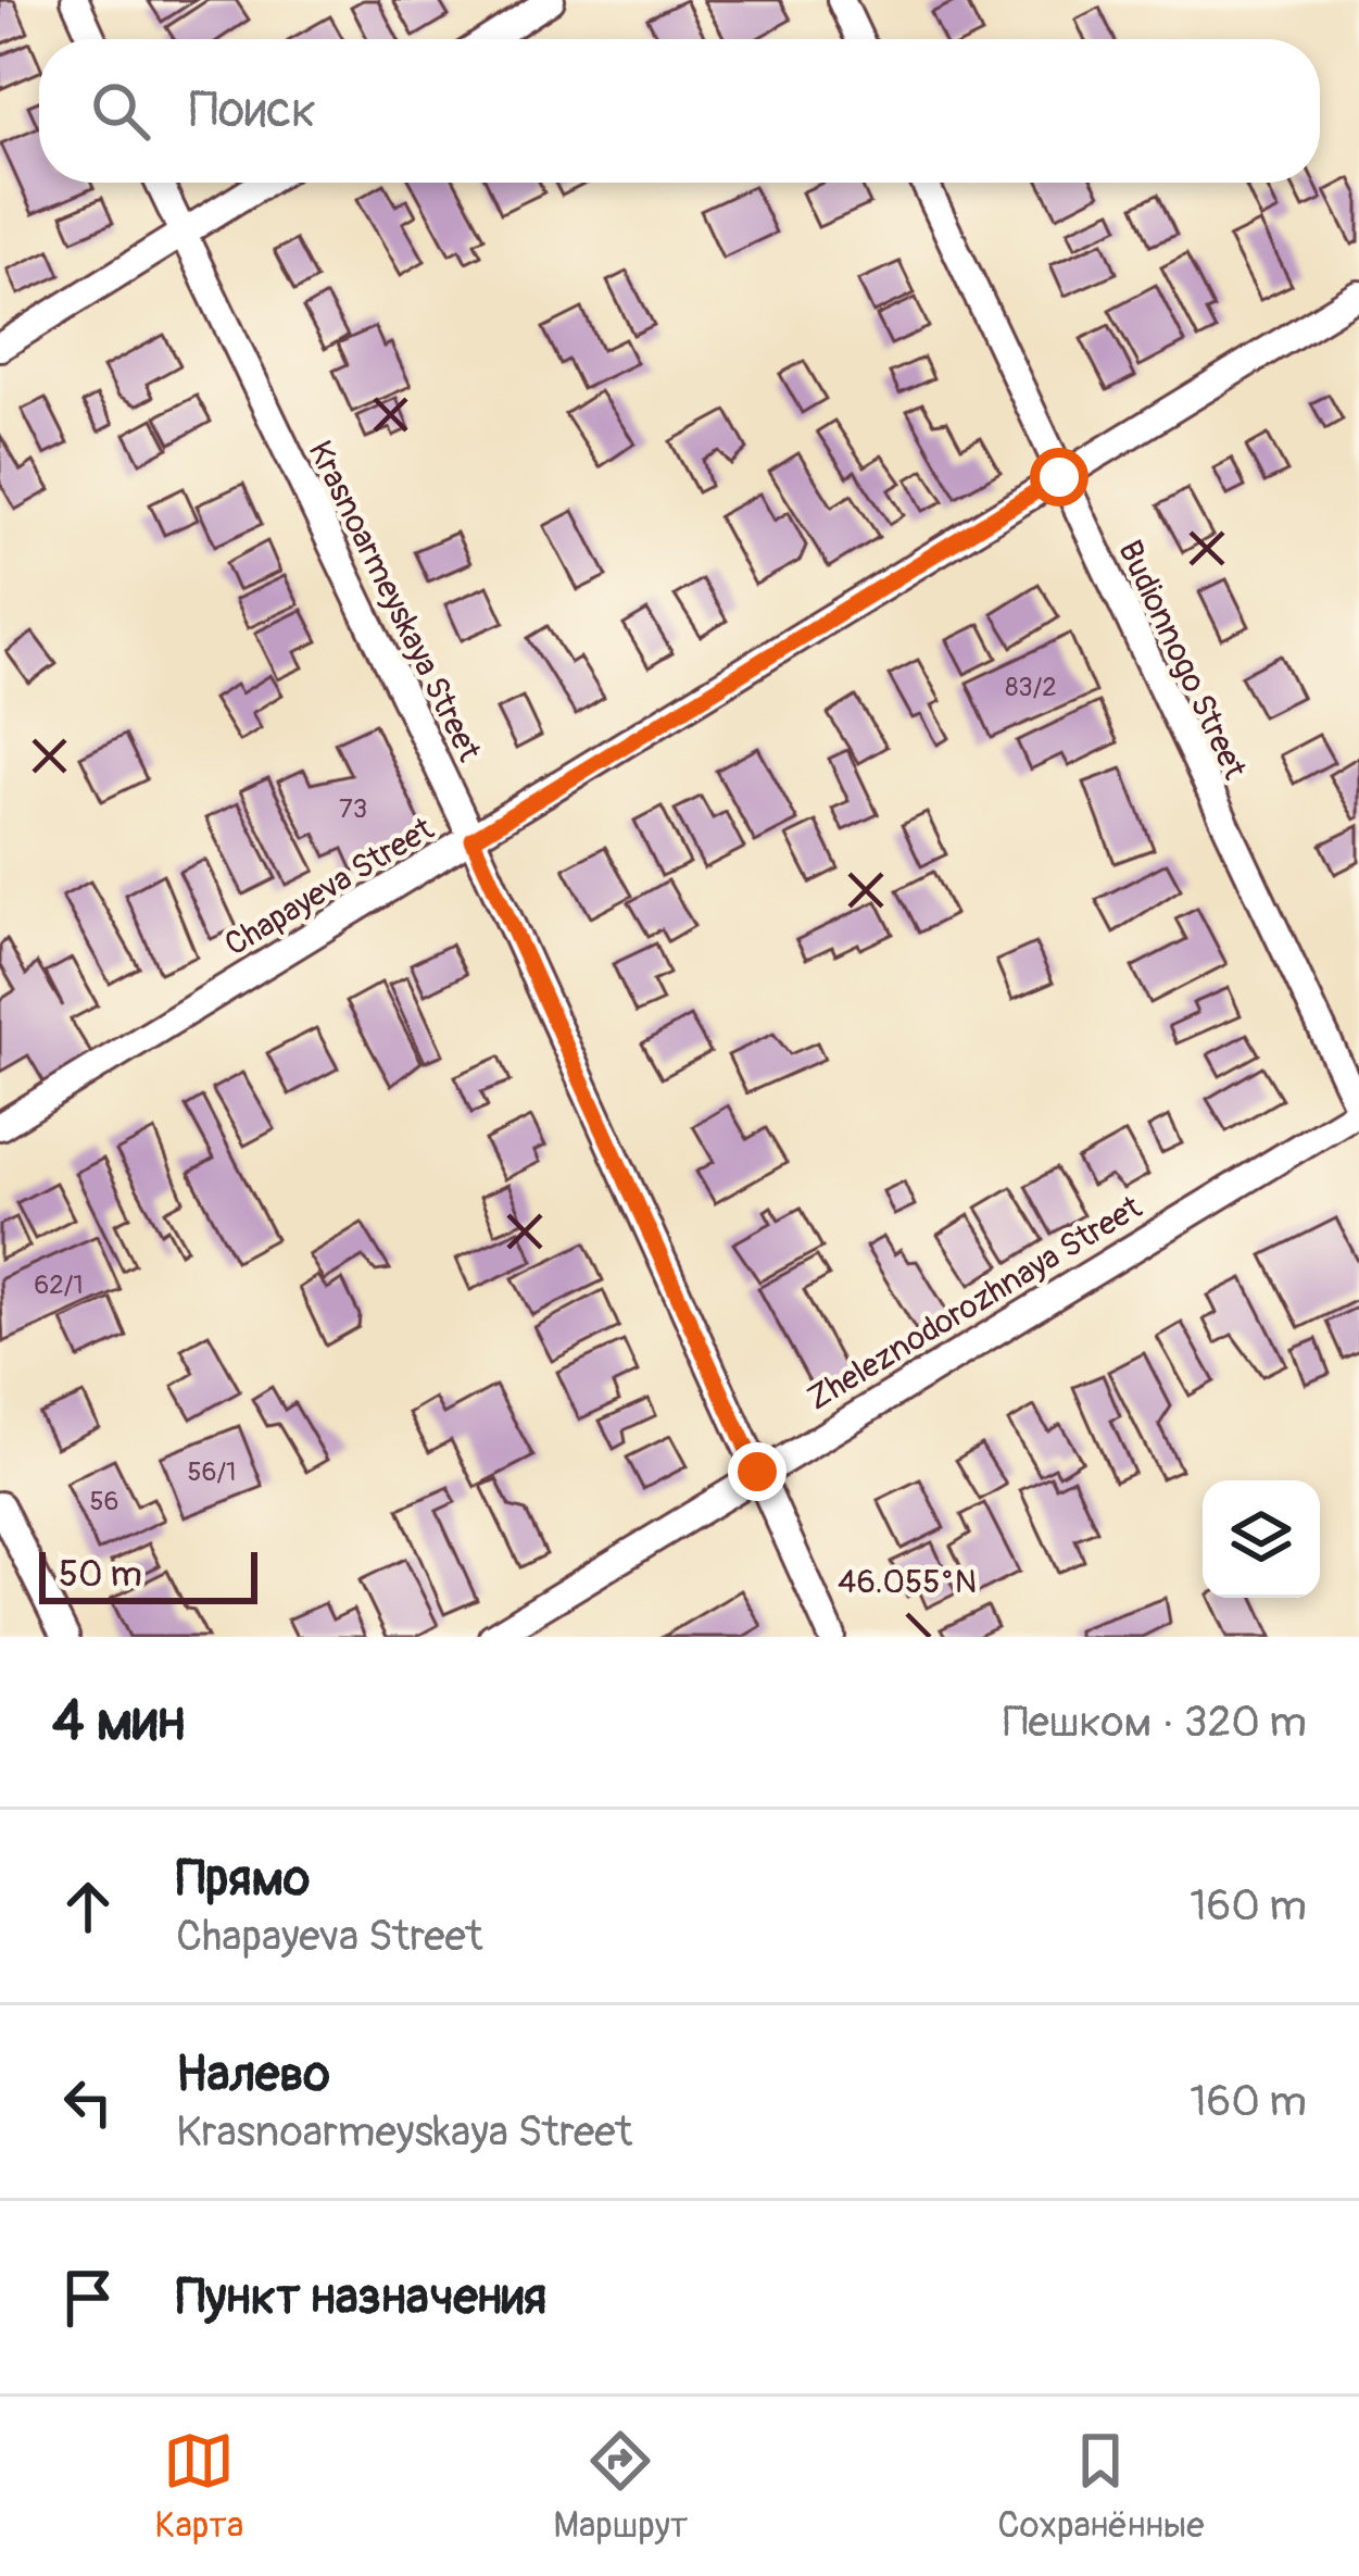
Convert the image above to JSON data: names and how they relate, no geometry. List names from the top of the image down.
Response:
{
  "streets": {
    "street": [
      "Krasnoarmeyskaya Street",
      "Budionnogo Street",
      "Chapayeva Street",
      "Zheleznodorozhnaya Street"
    ]
  },
  "crossings": [
    ["Krasnoarmeyskaya Street", "Chapayeva Street"],
    ["Krasnoarmeyskaya Street", "Zheleznodorozhnaya Street"],
    ["Budionnogo Street", "Chapayeva Street"],
    ["Budionnogo Street", "Zheleznodorozhnaya Street"]
  ],
  "house_numbers": [
    "83/2",
    "73",
    "62/1",
    "56/1",
    "56"
  ],
  "scale_bar": "50 m",
  "page": {
    "search": "Поиск",
    "scale": "50 m",
    "heading": ["4 мин", "Пешком · 320 m"],
    "list": [
      ["Прямо", "Chapayeva Street", "160 m"],
      ["Налево", "Krasnoarmeyskaya Street", "160 m"],
      "Пункт назначения"
    ],
    "nav": ["Карта", "Маршрут", "Сохранённые"]
  },
  "coordinates": ["46.055°N"]
}
